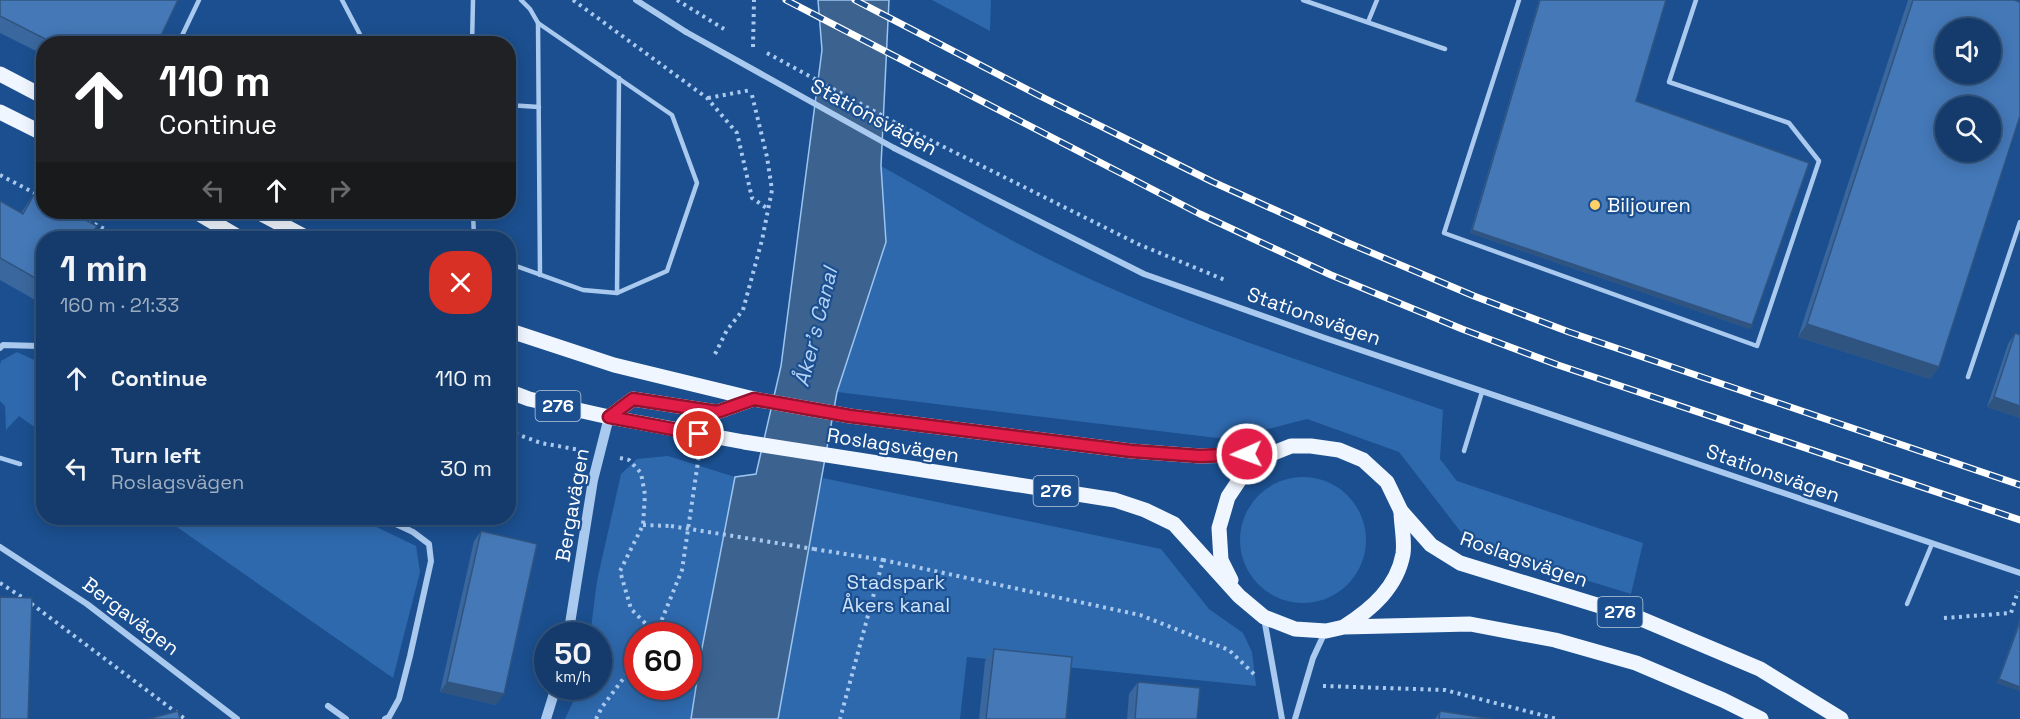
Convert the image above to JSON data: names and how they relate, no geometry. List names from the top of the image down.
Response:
{
  "streets": {
    "main road": ["276", "Roslagsvägen"],
    "street": ["Stationsvägen", "Bergavägen"]
  },
  "crossings": [
    ["Roslagsvägen", "Bergavägen"]
  ],
  "water": ["Åker's Canal"],
  "parks": ["Stadspark Åkers kanal"],
  "places": ["Biljouren"],
  "page": {
    "turn": ["110 m", "Continue"],
    "heading": ["1 min", "160 m · 21:33"],
    "list": [
      {
        "name": "Continue",
        "value": "110 m"
      },
      {
        "name": "Turn left",
        "note": "Roslagsvägen",
        "value": "30 m"
      }
    ],
    "speed": "50 km/h",
    "limit": "60"
  }
}
